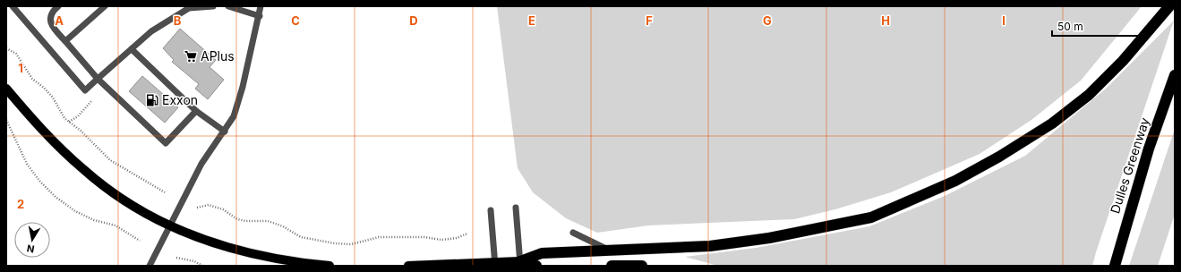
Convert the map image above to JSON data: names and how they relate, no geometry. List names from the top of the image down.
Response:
{
  "streets": {
    "highway": ["Dulles Greenway"]
  },
  "places": {
    "supermarket": ["APlus"],
    "fuel station": ["Exxon"]
  },
  "scale_bar": "50 m",
  "north": "bottom",
  "grid": {
    "columns": [
      "A",
      "B",
      "C",
      "D",
      "E",
      "F",
      "G",
      "H",
      "I"
    ],
    "rows": ["1", "2"]
  }
}
